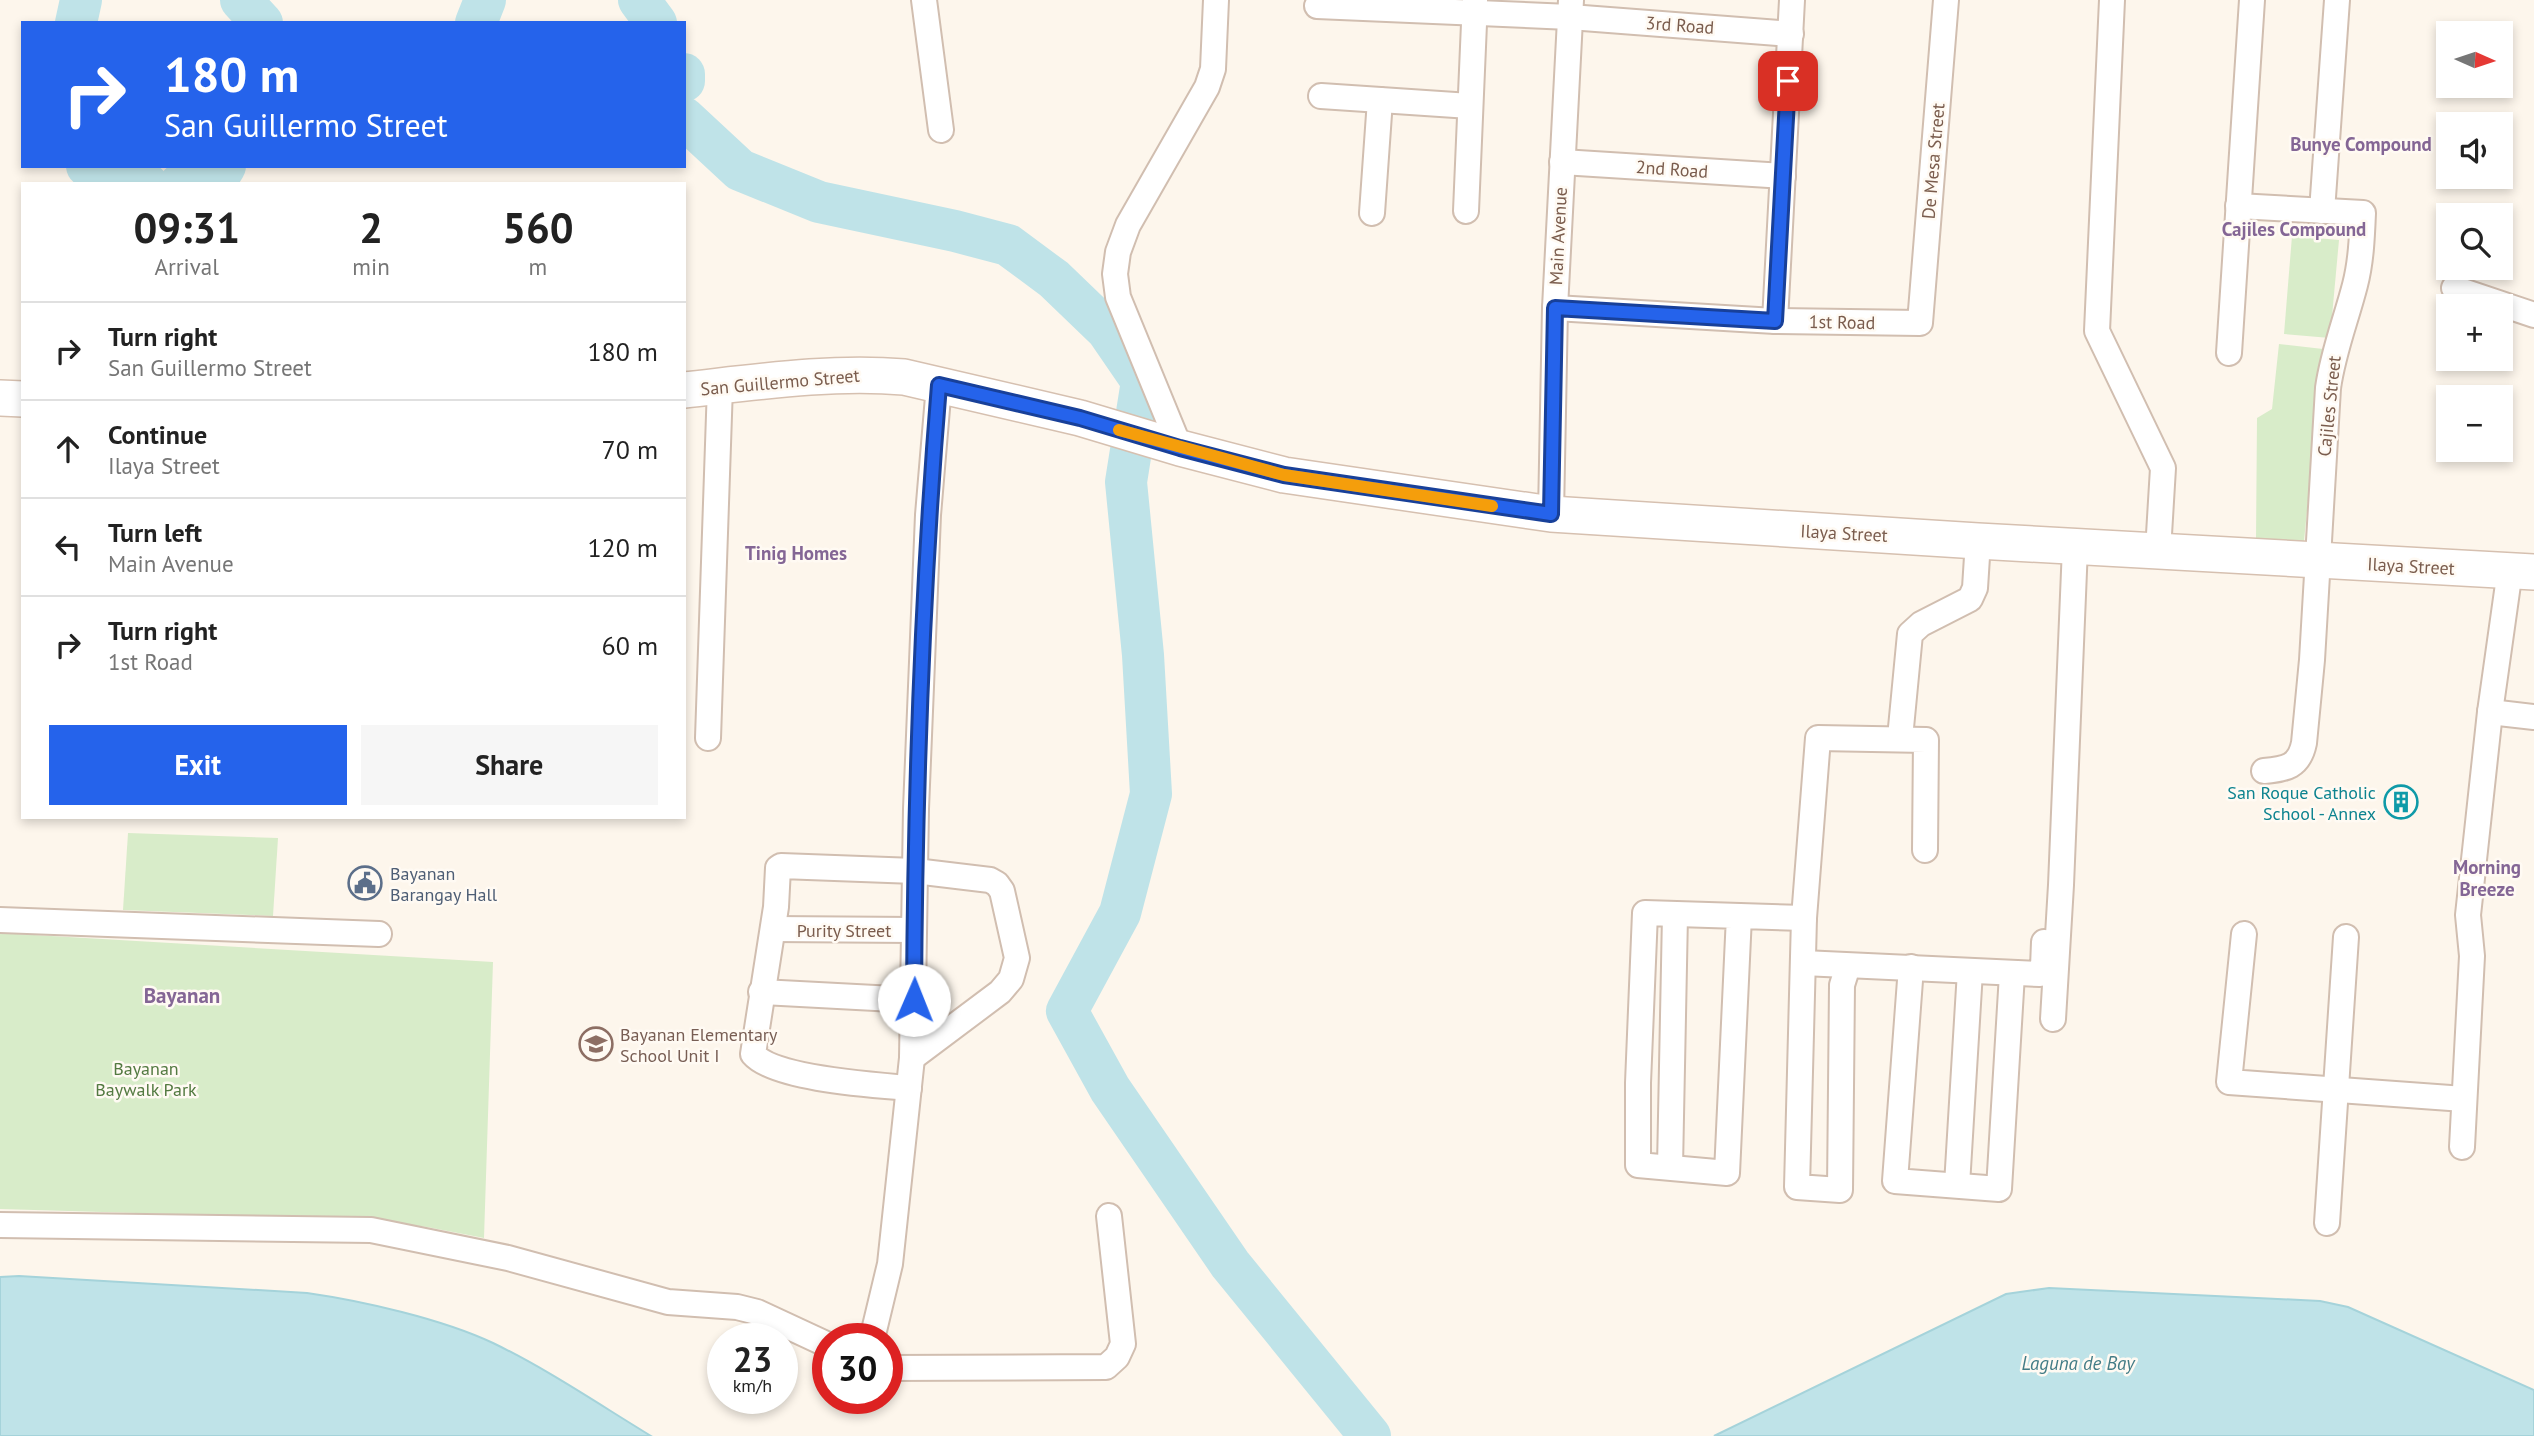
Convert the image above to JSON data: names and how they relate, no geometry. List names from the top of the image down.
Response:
{
  "streets": {
    "main road": ["San Guillermo Street", "Ilaya Street"],
    "street": [
      "3rd Road",
      "De Mesa Street",
      "2nd Road",
      "Main Avenue",
      "1st Road",
      "Cajiles Street",
      "Purity Street"
    ]
  },
  "crossings": [
    ["3rd Road", "Main Avenue"],
    ["De Mesa Street", "1st Road"],
    ["2nd Road", "Main Avenue"],
    ["Main Avenue", "1st Road"],
    ["Main Avenue", "Ilaya Street"],
    ["San Guillermo Street", "Ilaya Street"],
    ["Cajiles Street", "Ilaya Street"]
  ],
  "districts": [
    "Bunye Compound",
    "Cajiles Compound",
    "Tinig Homes",
    "Morning Breeze",
    "Bayanan"
  ],
  "water": ["Laguna de Bay"],
  "parks": ["Bayanan Baywalk Park"],
  "places": {
    "building": ["San Roque Catholic School - Annex"],
    "public building": ["Bayanan Barangay Hall"],
    "school or university": ["Bayanan Elementary School Unit I"]
  },
  "north": "right",
  "page": {
    "map_buttons": ["+", "−"],
    "turn": ["180 m", "San Guillermo Street"],
    "eta": [
      "09:31",
      "Arrival",
      "2",
      "min",
      "560",
      "m"
    ],
    "list": [
      {
        "name": "Turn right",
        "note": "San Guillermo Street",
        "value": "180 m"
      },
      {
        "name": "Continue",
        "note": "Ilaya Street",
        "value": "70 m"
      },
      {
        "name": "Turn left",
        "note": "Main Avenue",
        "value": "120 m"
      },
      {
        "name": "Turn right",
        "note": "1st Road",
        "value": "60 m"
      }
    ],
    "buttons": ["Exit", "Share"],
    "speed": "23 km/h",
    "limit": "30"
  }
}
